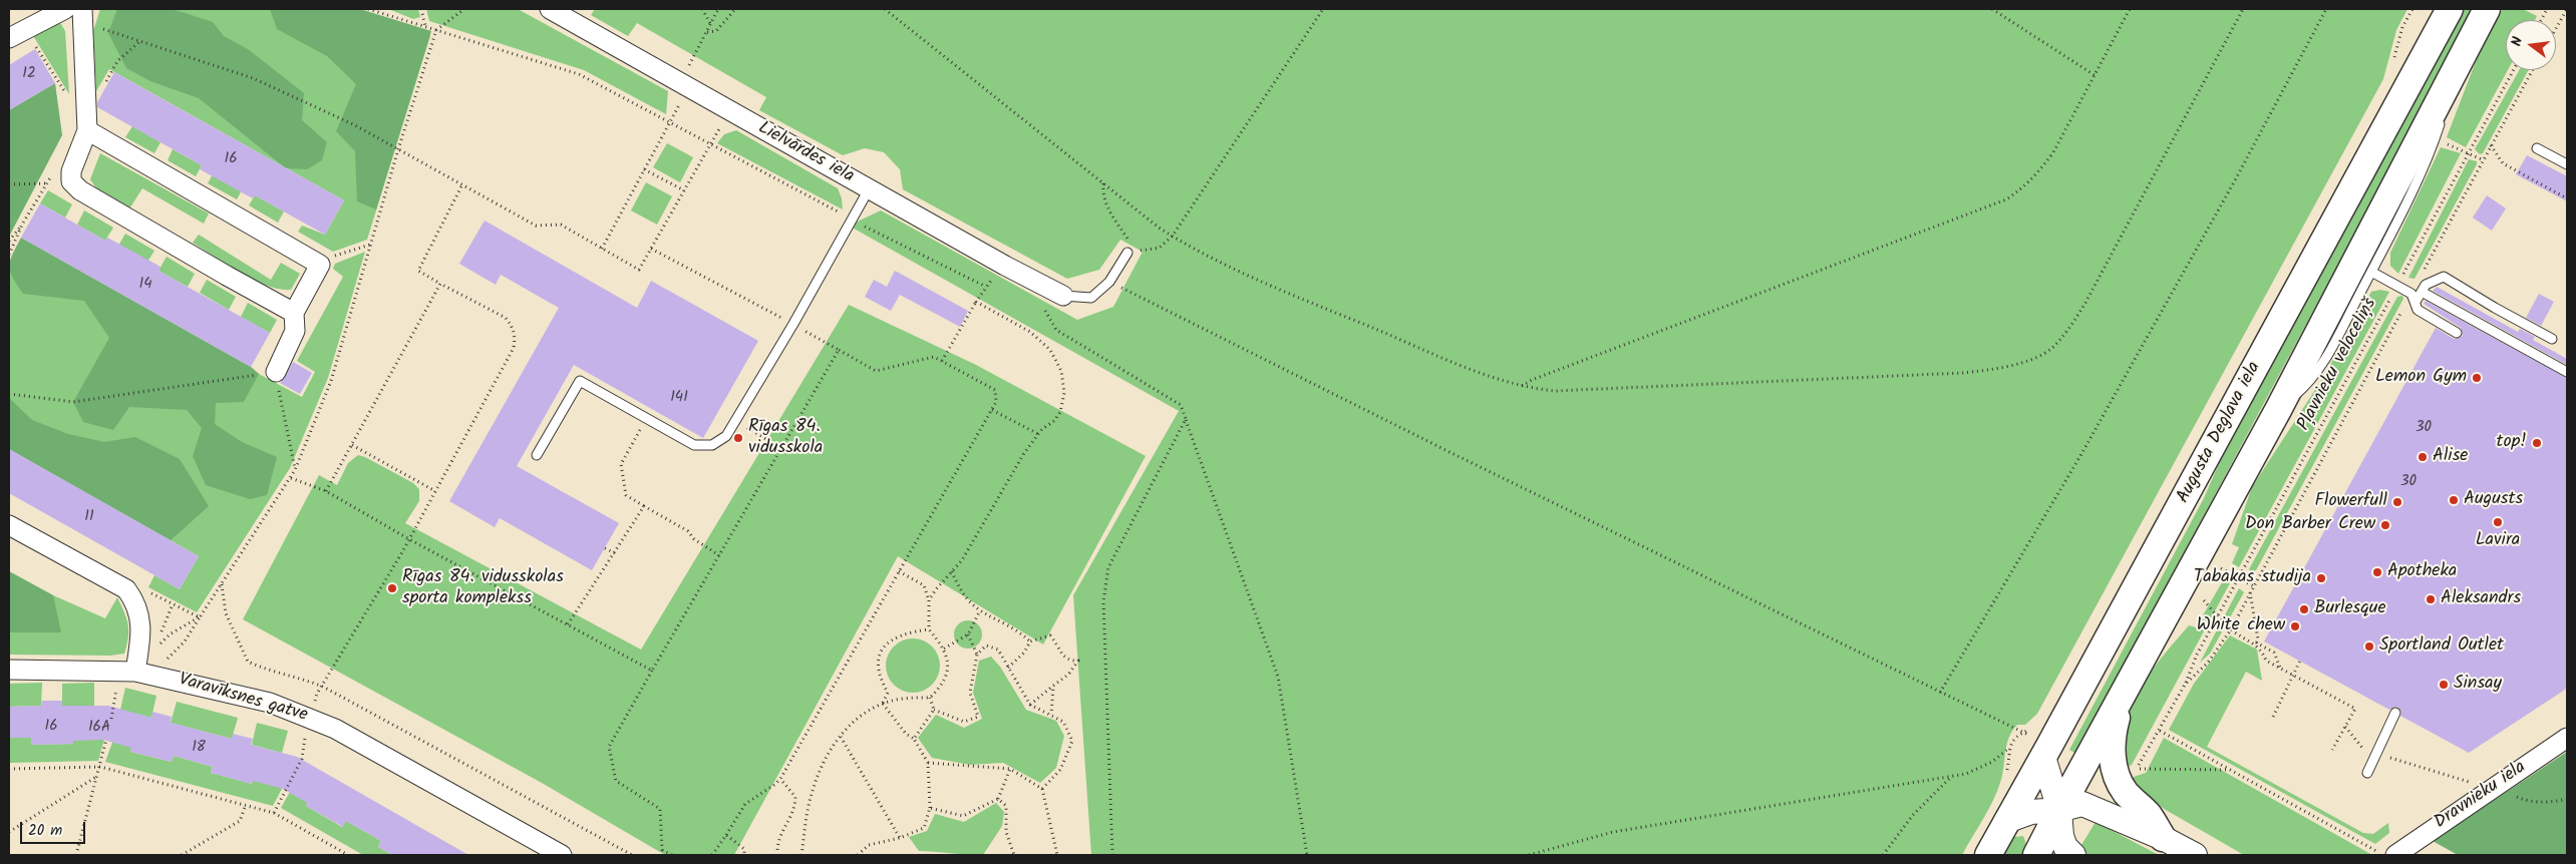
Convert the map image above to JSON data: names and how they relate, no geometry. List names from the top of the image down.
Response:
{
  "streets": {
    "main road": ["Augusta Deglava iela"],
    "street": ["Lielvārdes iela", "Varavīksnes gatve", "Dravnieku iela"],
    "path": ["Pļavnieku veloceliņš"]
  },
  "places": [
    "Lemon Gym",
    "Rīgas 84. vidusskola",
    "top!",
    "Alise",
    "Augusts",
    "Flowerfull",
    "Lavira",
    "Don Barber Crew",
    "Apotheka",
    "Tabakas studija",
    "Rīgas 84. vidusskolas sporta komplekss",
    "Aleksandrs",
    "Burlesque",
    "White chew",
    "Sportland Outlet",
    "Sinsay"
  ],
  "house_numbers": [
    "12",
    "16",
    "14",
    "141",
    "30",
    "30",
    "11",
    "16",
    "16A",
    "18"
  ],
  "scale_bar": "20 m",
  "north": "left"
}
